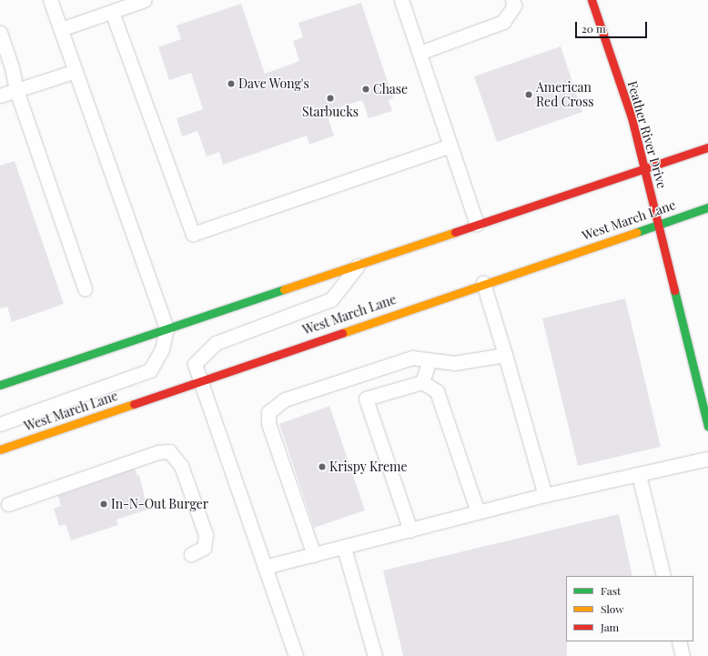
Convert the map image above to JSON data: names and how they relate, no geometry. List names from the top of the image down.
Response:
{
  "streets": {
    "main road": ["Feather River Drive", "West March Lane"]
  },
  "crossings": [
    ["Feather River Drive", "West March Lane"]
  ],
  "places": [
    "Dave Wong's",
    "Chase",
    "American Red Cross",
    "Starbucks",
    "Krispy Kreme",
    "In-N-Out Burger"
  ],
  "legend": ["Fast", "Slow", "Jam"],
  "scale_bar": "20 m"
}
